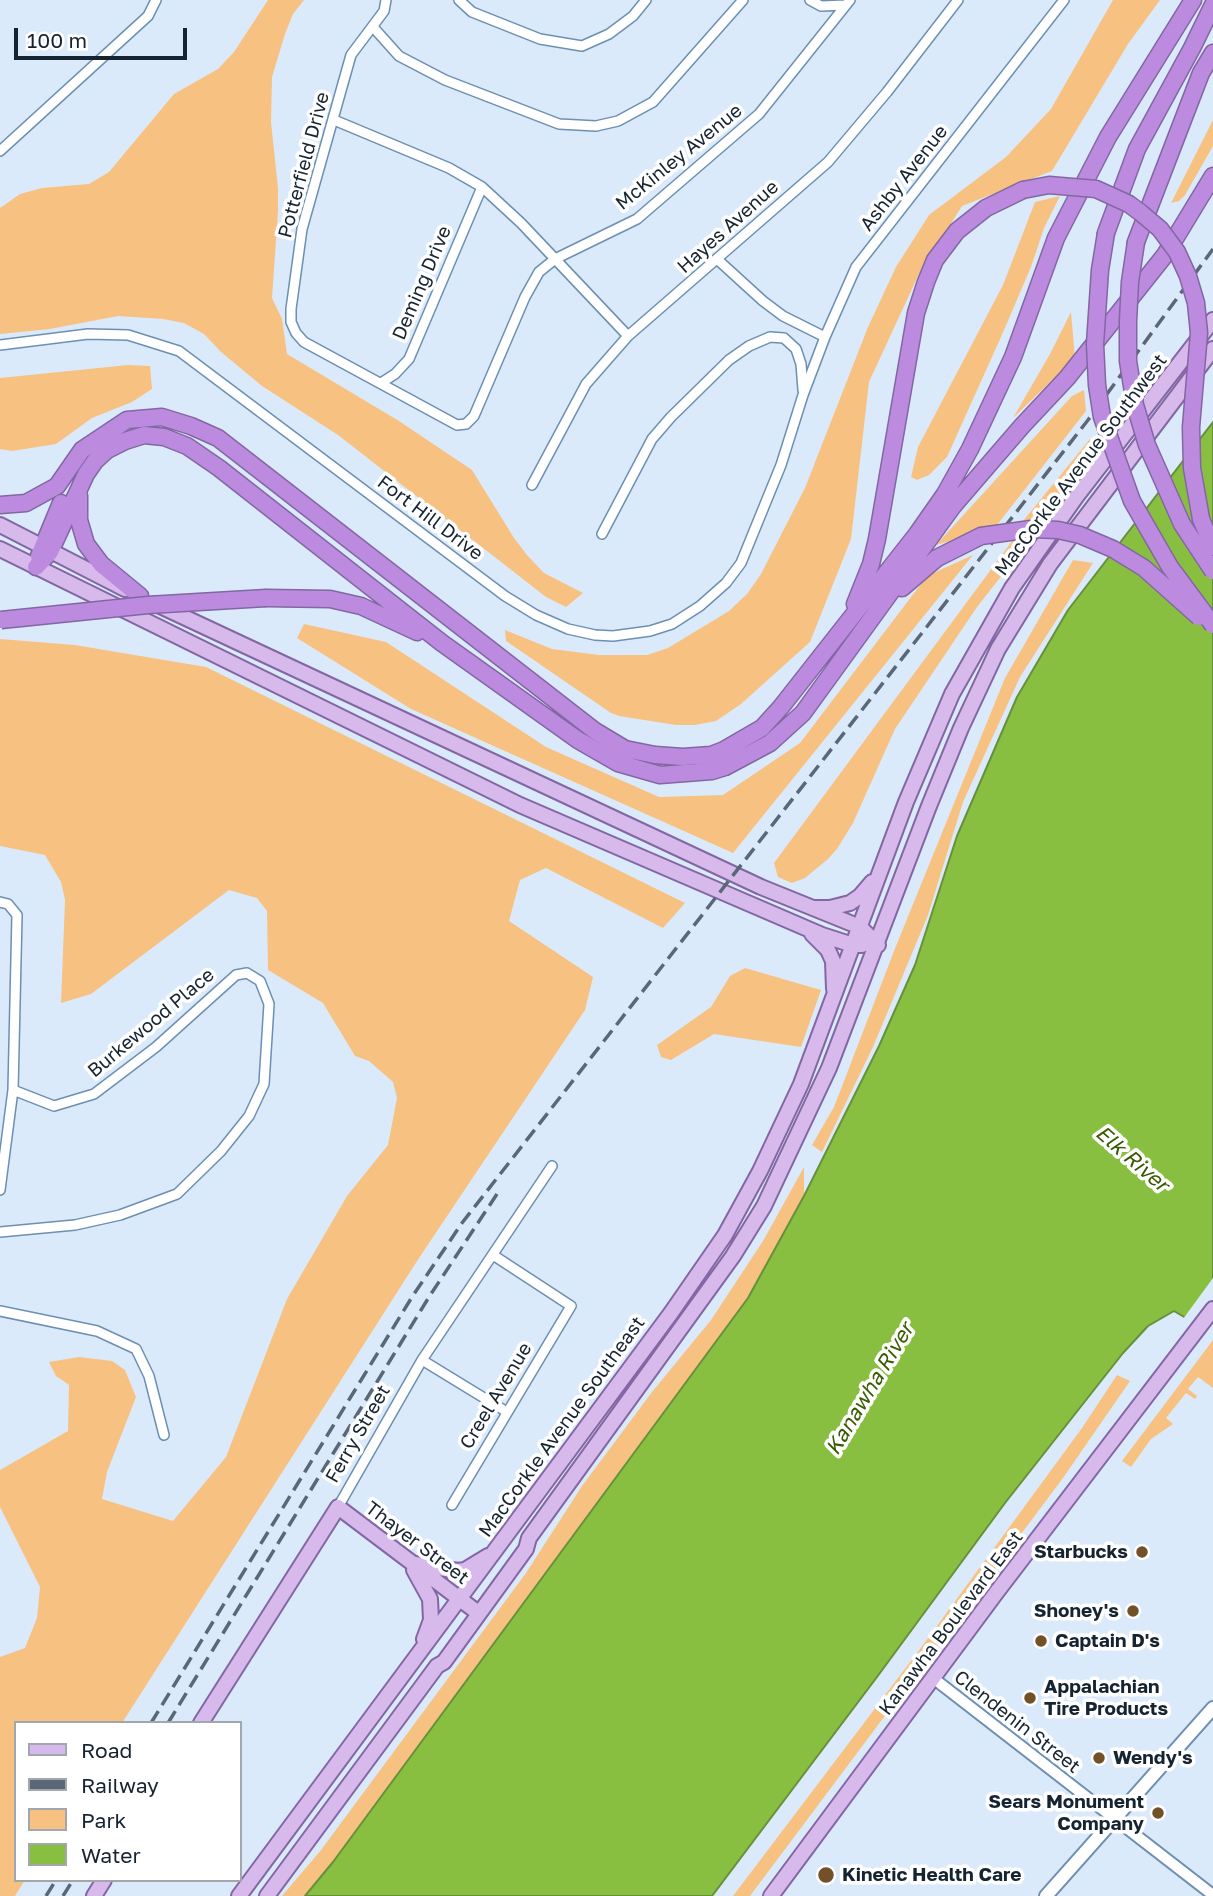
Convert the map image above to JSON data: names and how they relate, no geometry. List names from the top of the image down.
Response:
{
  "streets": {
    "main road": [
      "MacCorkle Avenue Southwest",
      "MacCorkle Avenue Southeast",
      "Ferry Street",
      "Thayer Street",
      "Kanawha Boulevard East"
    ],
    "street": [
      "McKinley Avenue",
      "Potterfield Drive",
      "Ashby Avenue",
      "Hayes Avenue",
      "Deming Drive",
      "Fort Hill Drive",
      "Burkewood Place",
      "Creel Avenue",
      "Clendenin Street"
    ]
  },
  "crossings": [
    ["McKinley Avenue", "Potterfield Drive"],
    ["Potterfield Drive", "Deming Drive"],
    ["Ashby Avenue", "Fort Hill Drive"],
    ["MacCorkle Avenue Southwest", "MacCorkle Avenue Southeast"],
    ["Creel Avenue", "Ferry Street"],
    ["MacCorkle Avenue Southeast", "Thayer Street"],
    ["Ferry Street", "Thayer Street"],
    ["Kanawha Boulevard East", "Clendenin Street"]
  ],
  "water": ["Elk River", "Kanawha River"],
  "places": [
    "Starbucks",
    "Shoney's",
    "Captain D's",
    "Appalachian Tire Products",
    "Wendy's",
    "Sears Monument Company",
    "Kinetic Health Care"
  ],
  "legend": [
    "Road",
    "Railway",
    "Park",
    "Water"
  ],
  "scale_bar": "100 m"
}
